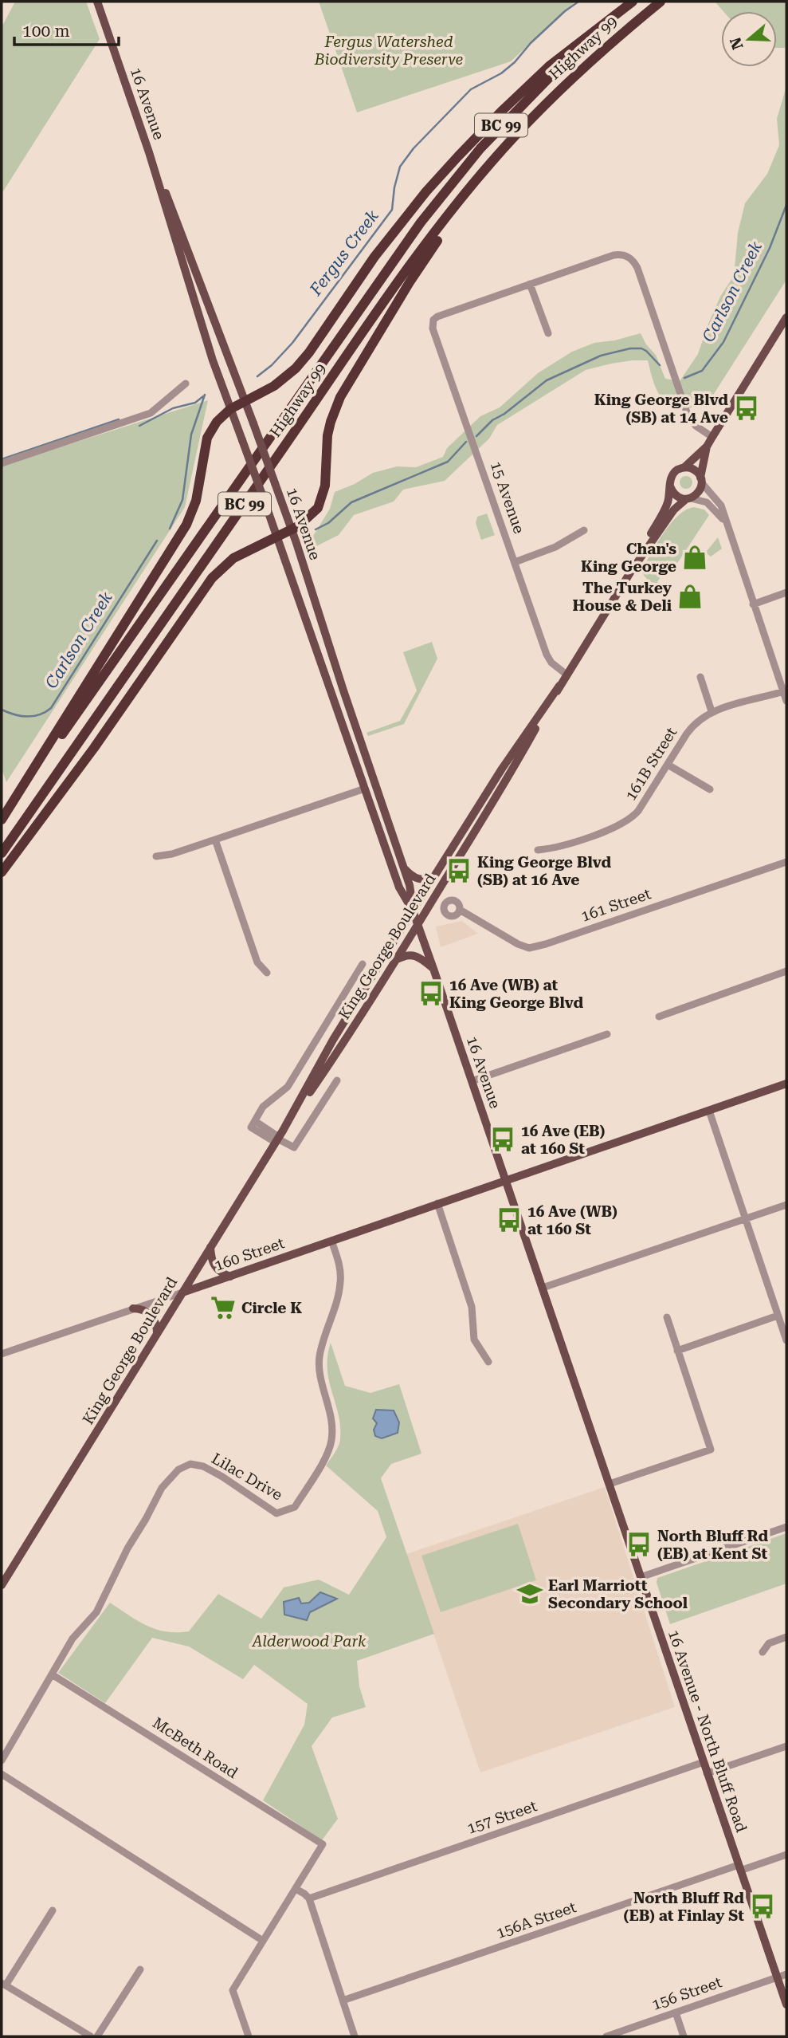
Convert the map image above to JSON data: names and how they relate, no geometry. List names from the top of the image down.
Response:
{
  "streets": {
    "highway": ["Highway 99", "BC 99"],
    "main road": [
      "16 Avenue",
      "King George Boulevard",
      "160 Street",
      "16 Avenue - North Bluff Road"
    ],
    "street": [
      "15 Avenue",
      "161B Street",
      "161 Street",
      "Lilac Drive",
      "McBeth Road",
      "157 Street",
      "156A Street",
      "156 Street"
    ]
  },
  "crossings": [
    ["16 Avenue", "King George Boulevard"],
    ["16 Avenue", "160 Street"],
    ["16 Avenue", "16 Avenue - North Bluff Road"],
    ["15 Avenue", "King George Boulevard"],
    ["King George Boulevard", "160 Street"],
    ["160 Street", "Lilac Drive"],
    ["160 Street", "16 Avenue - North Bluff Road"],
    ["Lilac Drive", "McBeth Road"],
    ["16 Avenue - North Bluff Road", "157 Street"],
    ["16 Avenue - North Bluff Road", "156A Street"],
    ["16 Avenue - North Bluff Road", "156 Street"]
  ],
  "water": ["Fergus Creek", "Carlson Creek"],
  "parks": ["Fergus Watershed Biodiversity Preserve", "Alderwood Park"],
  "places": {
    "bus stop": [
      "King George Blvd (SB) at 14 Ave",
      "King George Blvd (SB) at 16 Ave",
      "16 Ave (WB) at King George Blvd",
      "16 Ave (EB) at 160 St",
      "16 Ave (WB) at 160 St",
      "North Bluff Rd (EB) at Kent St",
      "North Bluff Rd (EB) at Finlay St"
    ],
    "shop": ["Chan's King George", "The Turkey House & Deli"],
    "supermarket": ["Circle K"],
    "school or university": ["Earl Marriott Secondary School"]
  },
  "scale_bar": "100 m",
  "north": "left"
}
